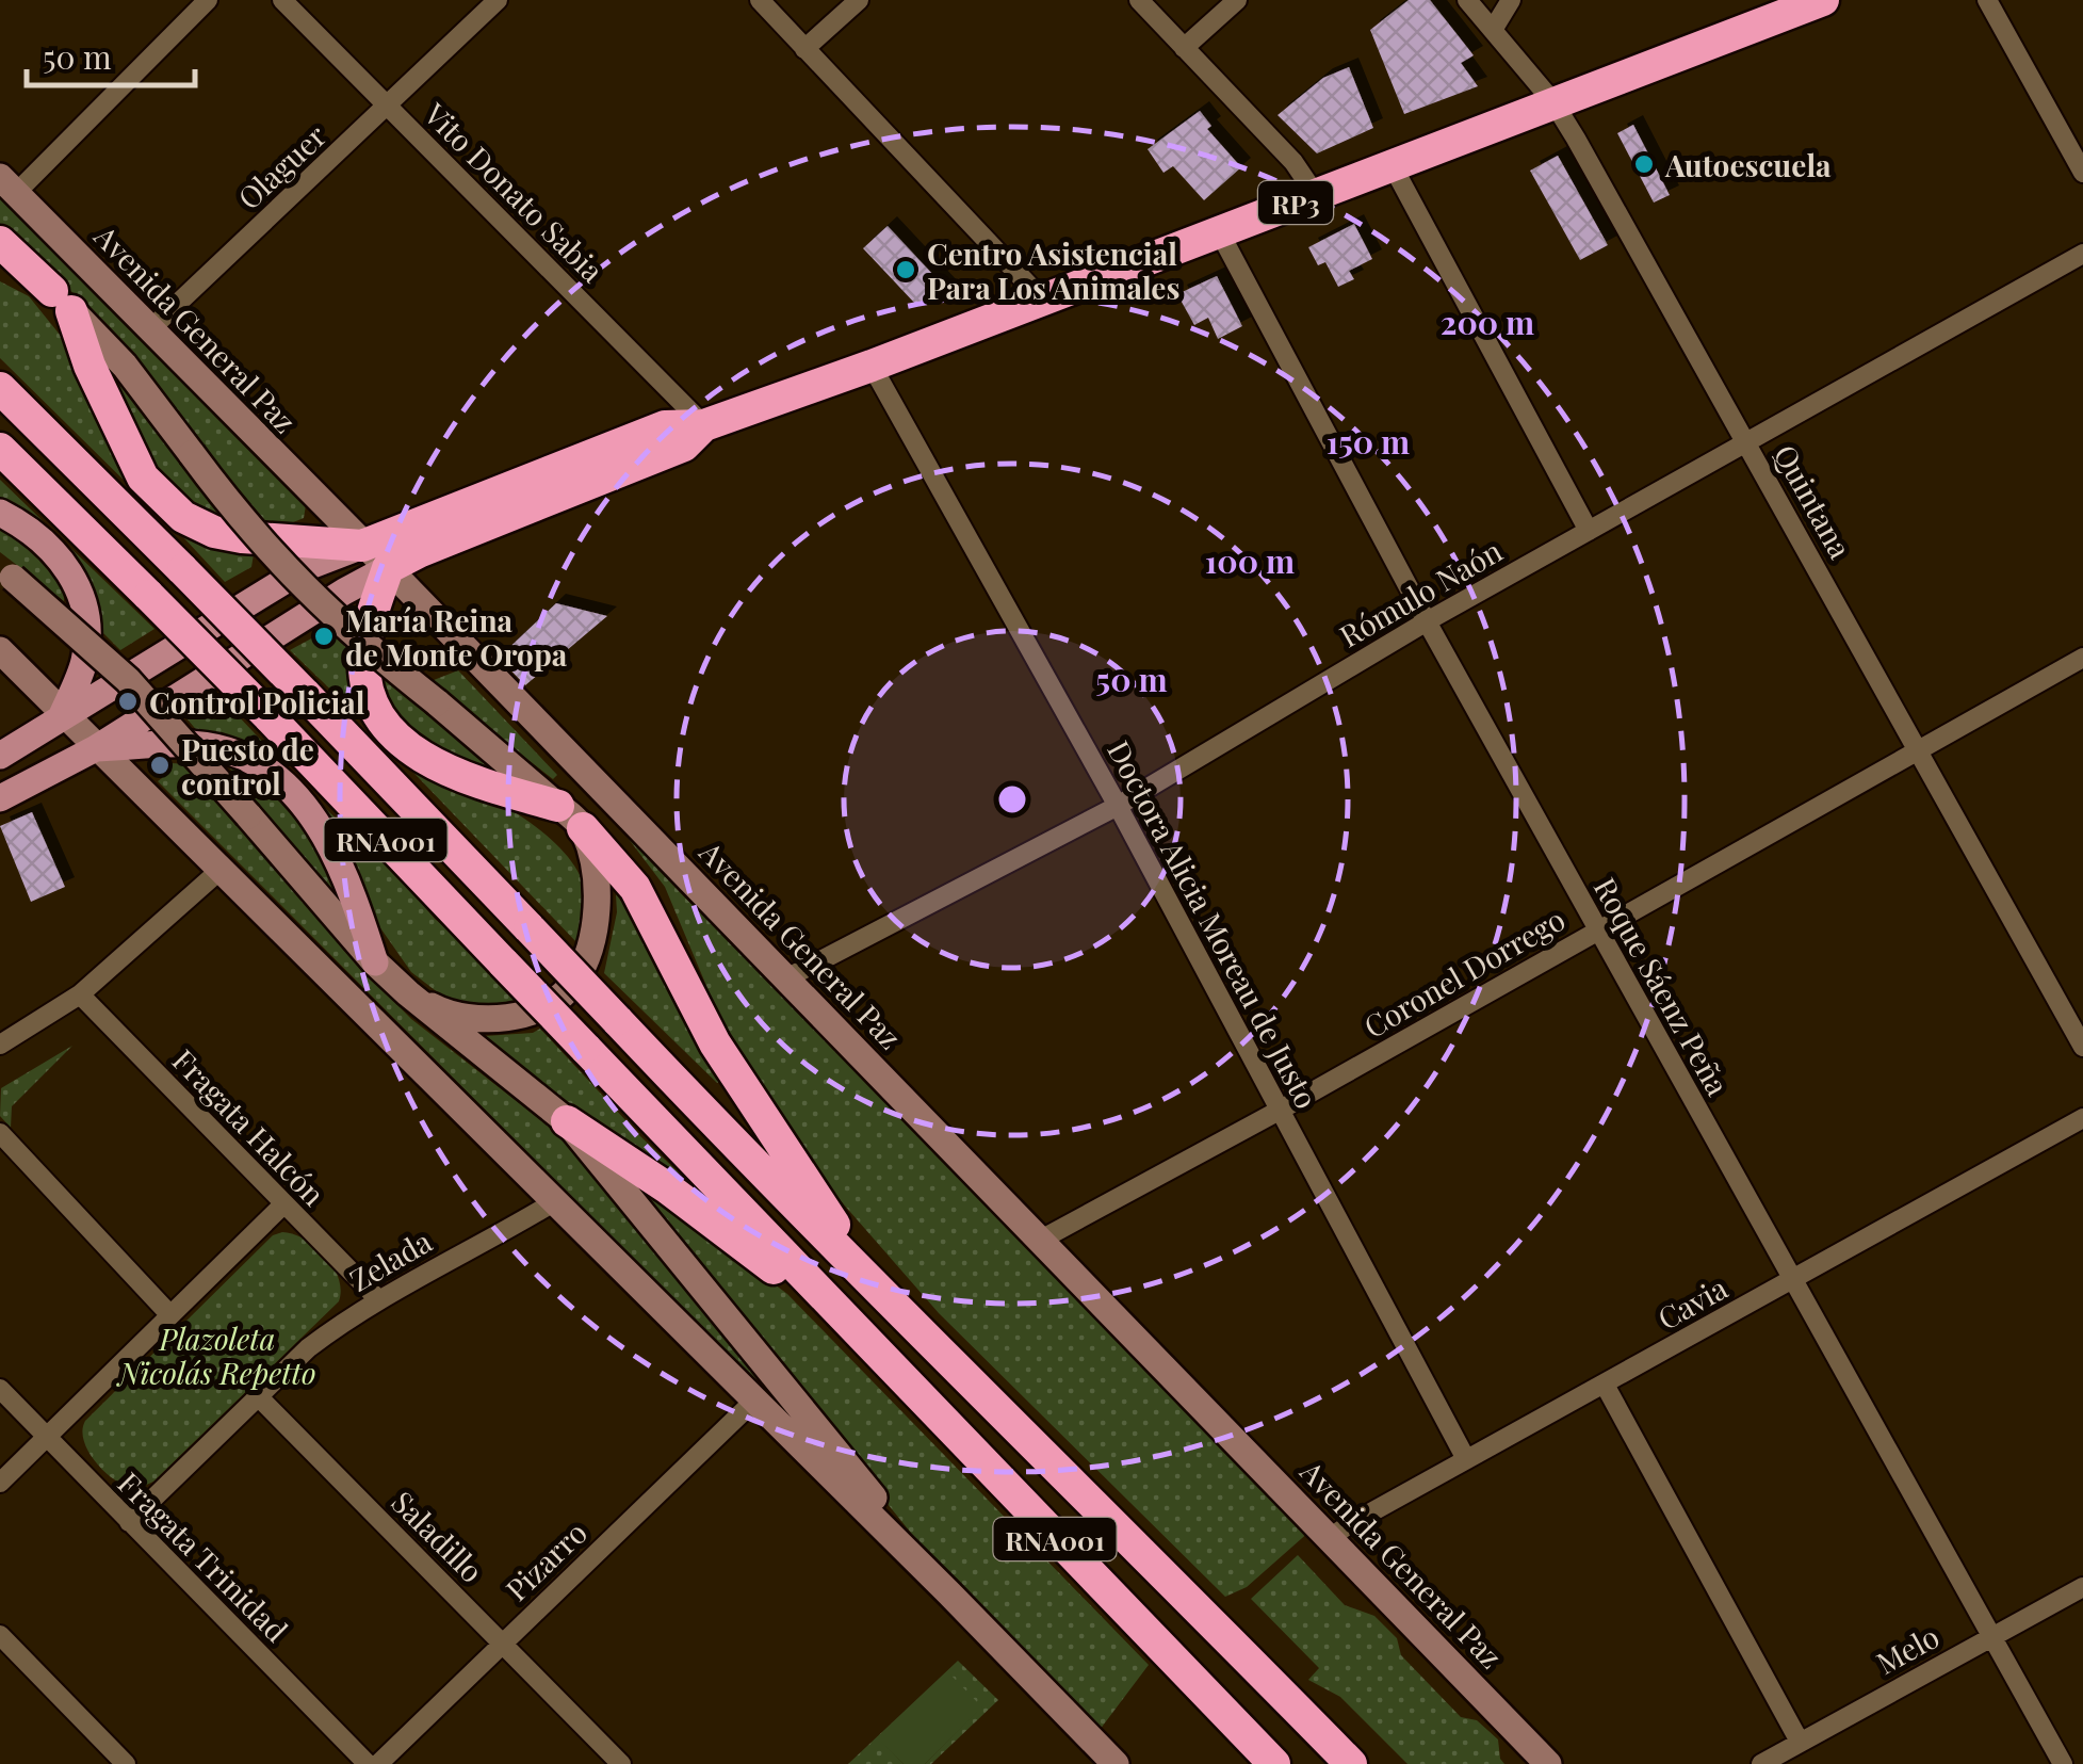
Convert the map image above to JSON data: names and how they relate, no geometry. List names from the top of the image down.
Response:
{
  "streets": {
    "highway": ["RP3", "RNA001"],
    "street": [
      "Olaguer",
      "Vito Donato Sabia",
      "Avenida General Paz",
      "Quintana",
      "Rómulo Naón",
      "Doctora Alicia Moreau de Justo",
      "Coronel Dorrego",
      "Roque Sáenz Peña",
      "Fragata Halcón",
      "Zelada",
      "Cavia",
      "Saladillo",
      "Fragata Trinidad",
      "Pizarro",
      "Melo"
    ]
  },
  "crossings": [
    ["Olaguer", "Vito Donato Sabia"],
    ["Olaguer", "Avenida General Paz"],
    ["Vito Donato Sabia", "RP3"],
    ["RP3", "Avenida General Paz"],
    ["RP3", "Quintana"],
    ["RP3", "Doctora Alicia Moreau de Justo"],
    ["RP3", "Roque Sáenz Peña"],
    ["Avenida General Paz", "Rómulo Naón"],
    ["Avenida General Paz", "Coronel Dorrego"],
    ["Avenida General Paz", "Cavia"],
    ["Quintana", "Rómulo Naón"],
    ["Quintana", "Coronel Dorrego"],
    ["Rómulo Naón", "Doctora Alicia Moreau de Justo"],
    ["Rómulo Naón", "Roque Sáenz Peña"],
    ["Doctora Alicia Moreau de Justo", "Coronel Dorrego"],
    ["Doctora Alicia Moreau de Justo", "Cavia"],
    ["Coronel Dorrego", "Roque Sáenz Peña"],
    ["Roque Sáenz Peña", "Cavia"],
    ["Roque Sáenz Peña", "Melo"],
    ["Fragata Halcón", "Zelada"],
    ["Zelada", "Saladillo"],
    ["Zelada", "Fragata Trinidad"],
    ["Saladillo", "Pizarro"]
  ],
  "parks": ["Plazoleta Nicolás Repetto"],
  "places": [
    "Autoescuela",
    "Centro Asistencial Para Los Animales",
    "María Reina de Monte Oropa",
    "Control Policial",
    "Puesto de control"
  ],
  "scale_bar": "50 m",
  "rings": [
    "200 m",
    "150 m",
    "100 m",
    "50 m"
  ]
}
